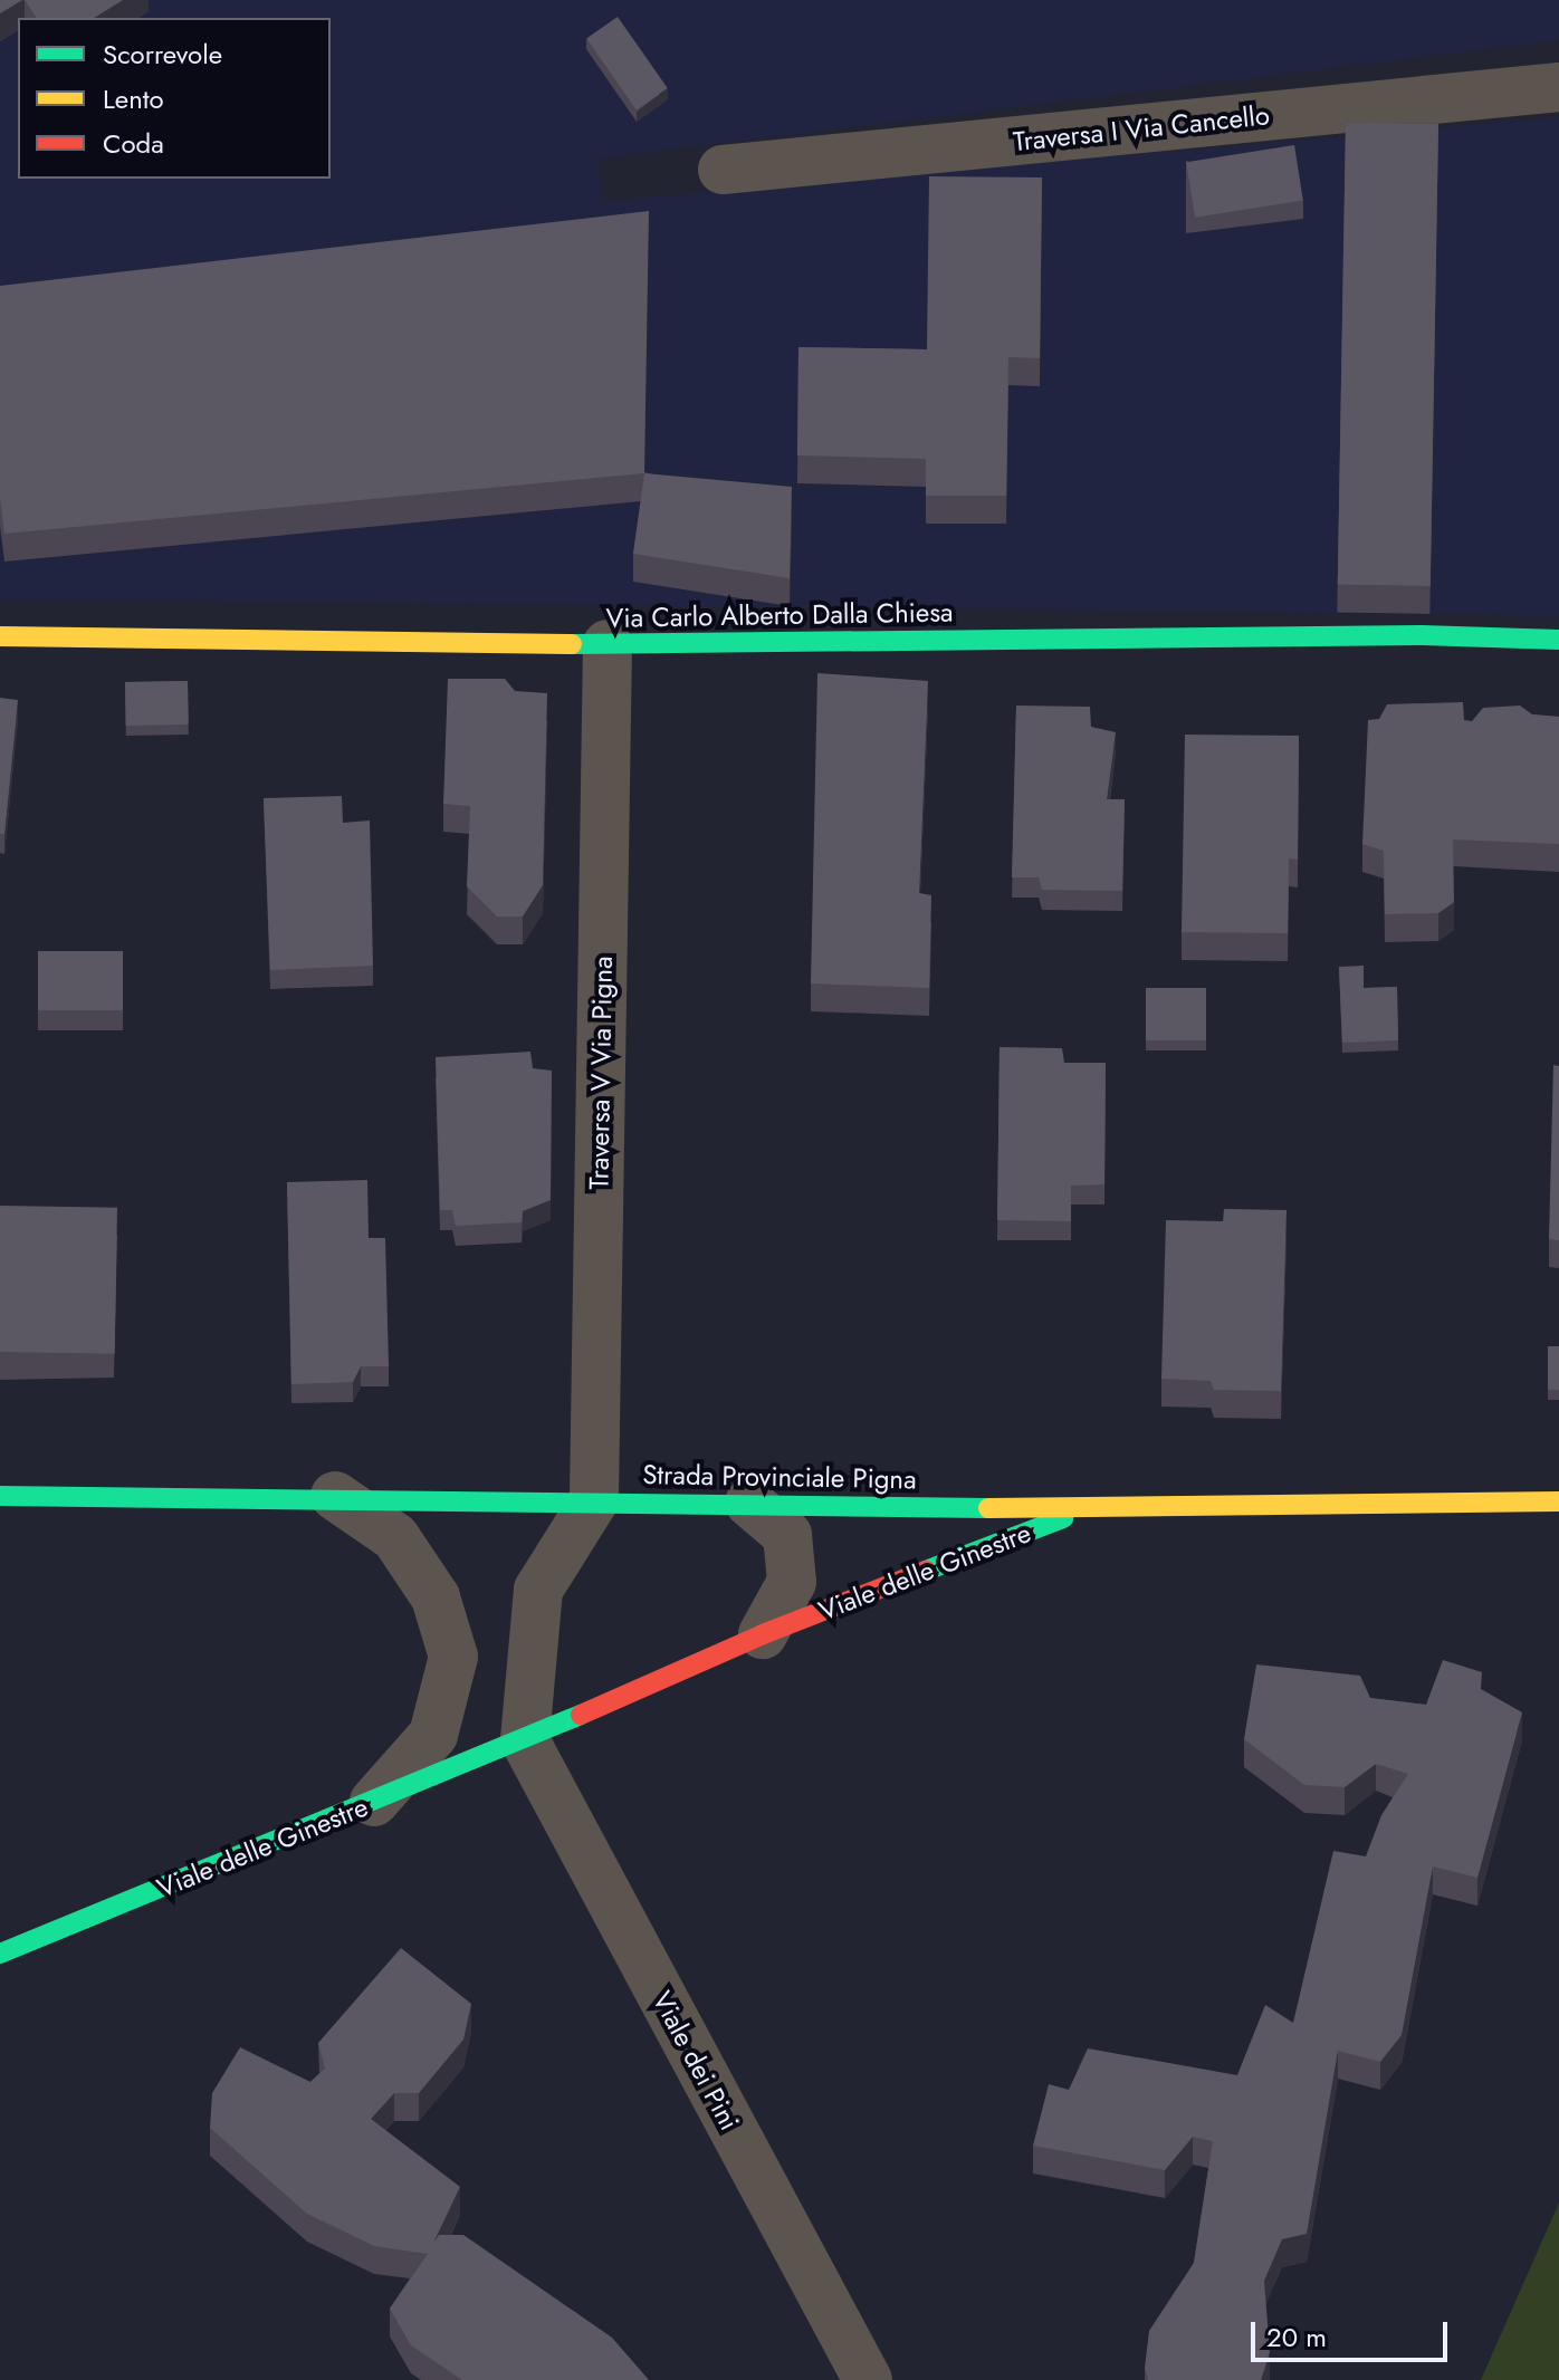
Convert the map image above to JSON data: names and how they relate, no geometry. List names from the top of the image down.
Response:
{
  "streets": {
    "street": [
      "Traversa I Via Cancello",
      "Via Carlo Alberto Dalla Chiesa",
      "Traversa V Via Pigna",
      "Strada Provinciale Pigna",
      "Viale delle Ginestre",
      "Viale dei Pini"
    ]
  },
  "crossings": [
    ["Via Carlo Alberto Dalla Chiesa", "Traversa V Via Pigna"],
    ["Traversa V Via Pigna", "Strada Provinciale Pigna"],
    ["Strada Provinciale Pigna", "Viale delle Ginestre"],
    ["Viale delle Ginestre", "Viale dei Pini"]
  ],
  "legend": ["Scorrevole", "Lento", "Coda"],
  "scale_bar": "20 m"
}
